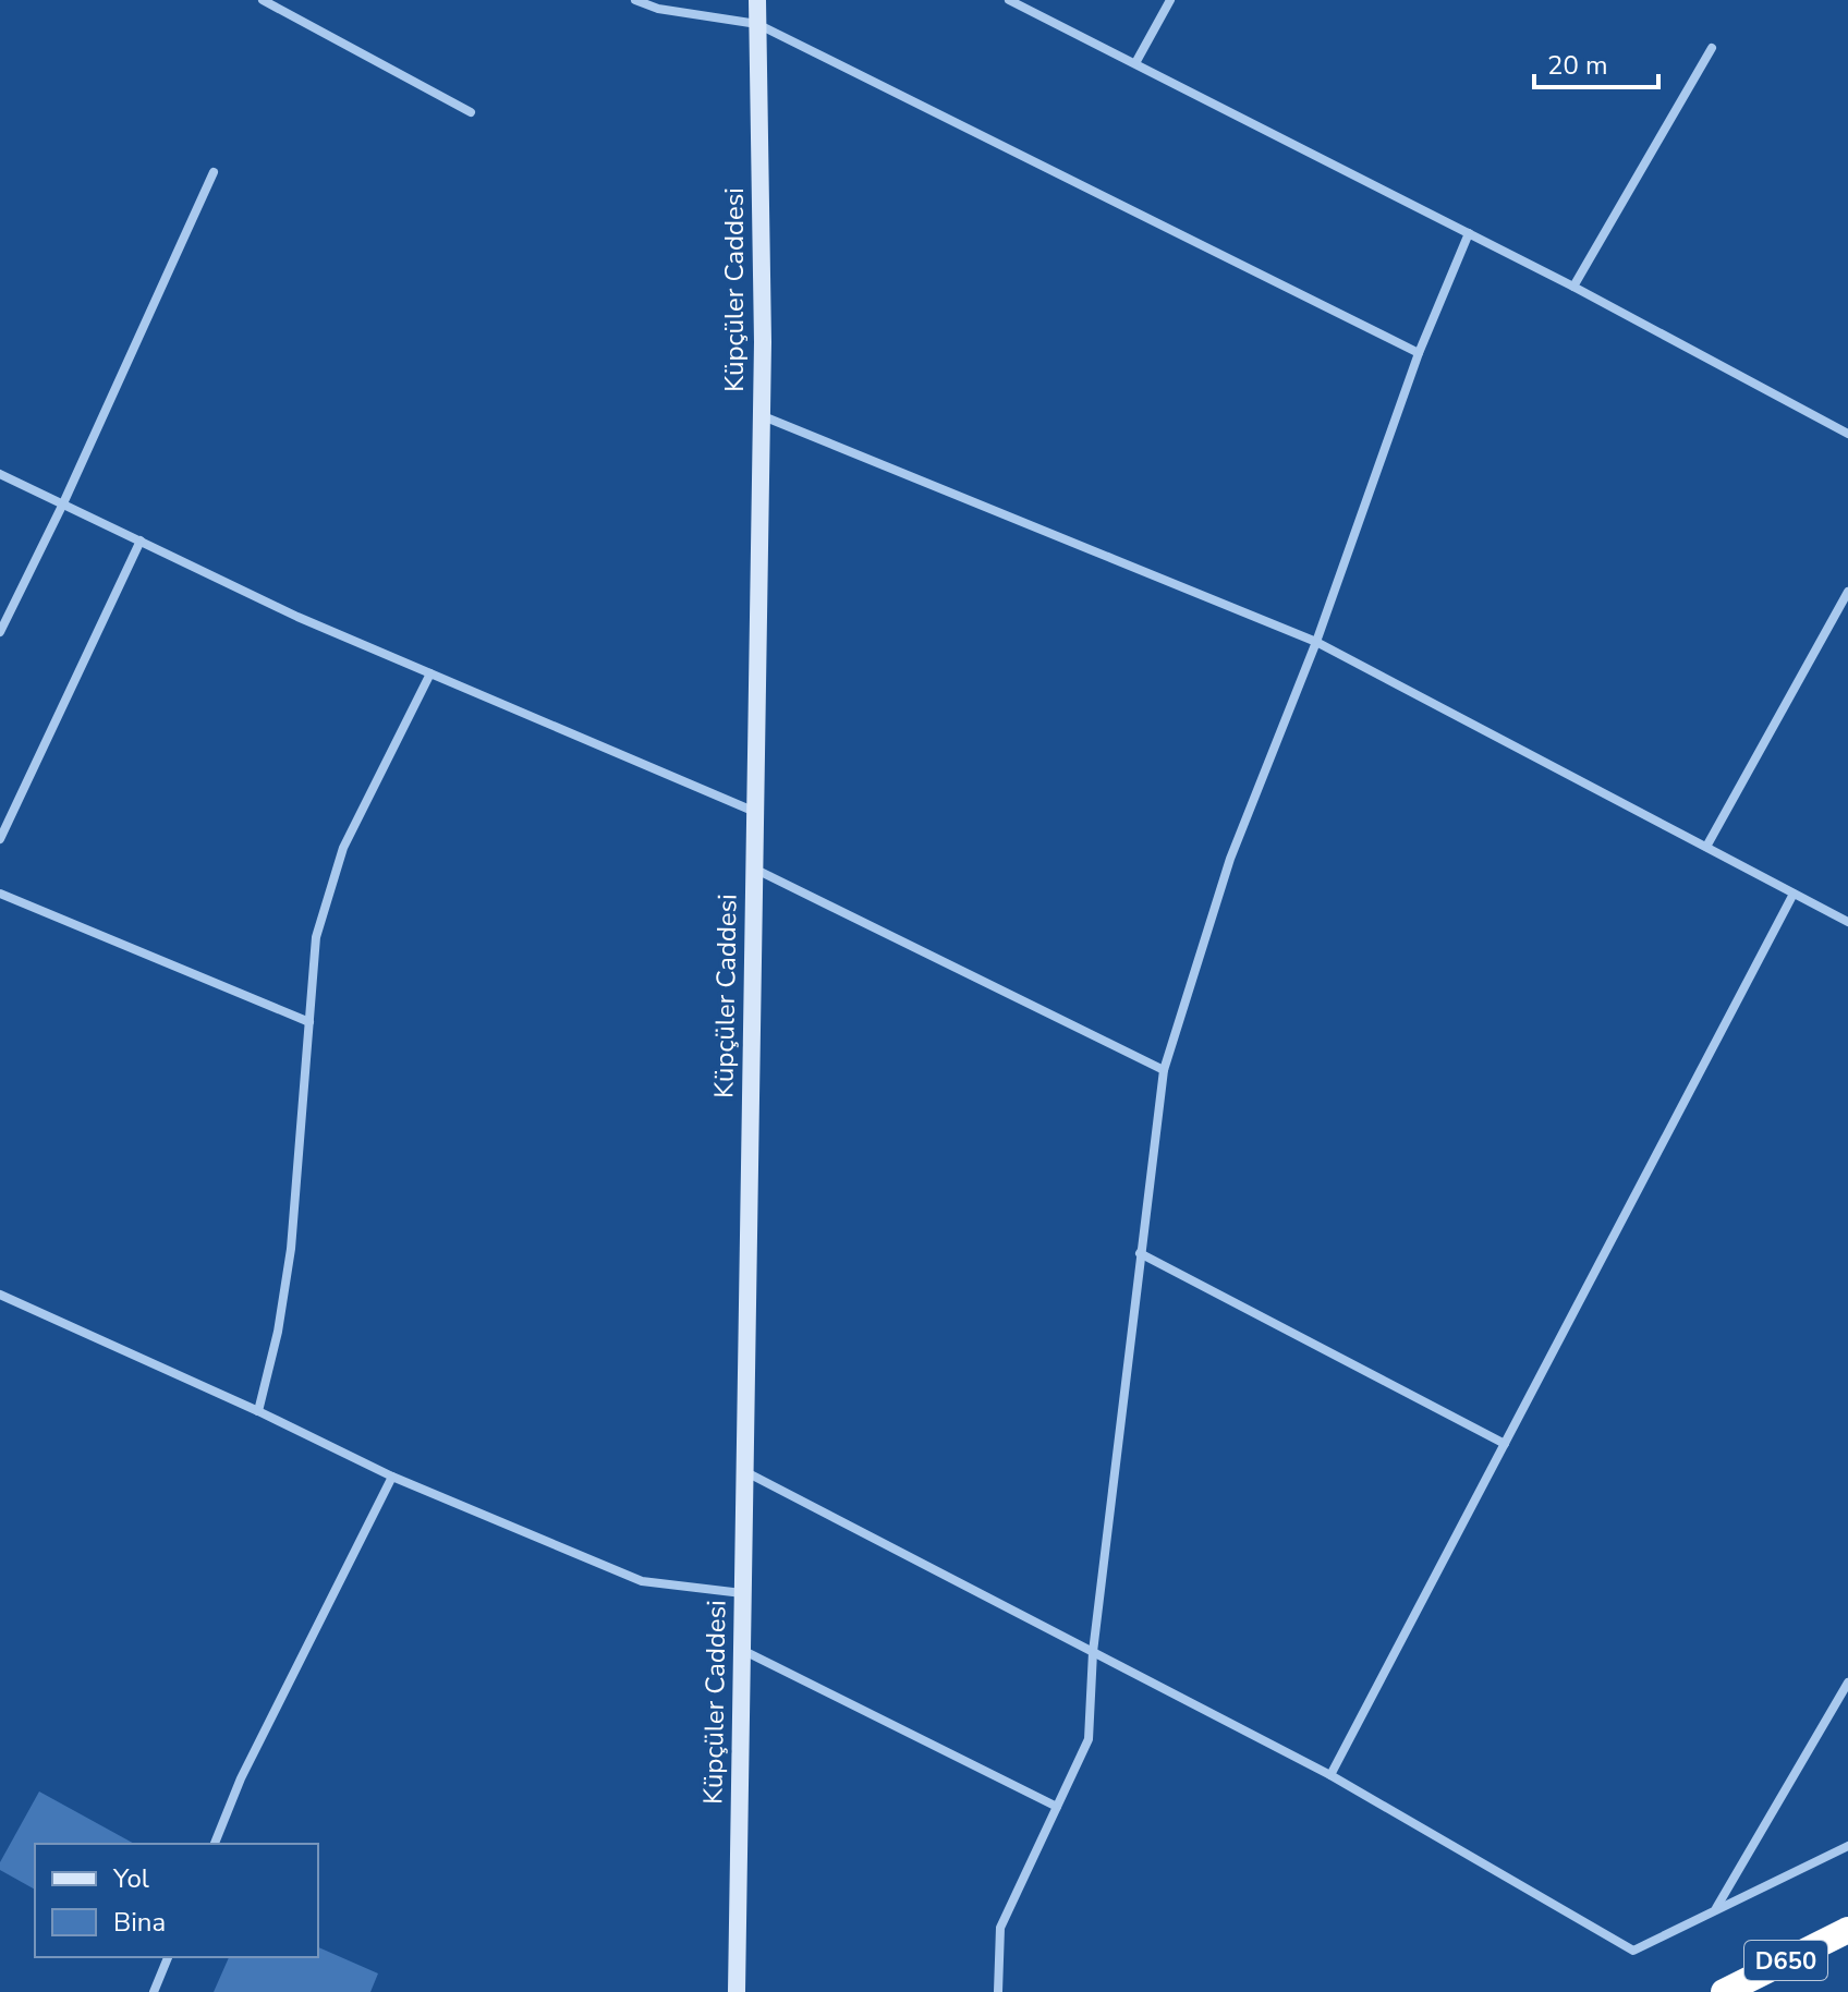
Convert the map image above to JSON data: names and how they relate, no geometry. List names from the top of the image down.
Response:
{
  "streets": {
    "highway": ["D650"],
    "street": ["Küpçüler Caddesi"]
  },
  "legend": ["Yol", "Bina"],
  "scale_bar": "20 m"
}
